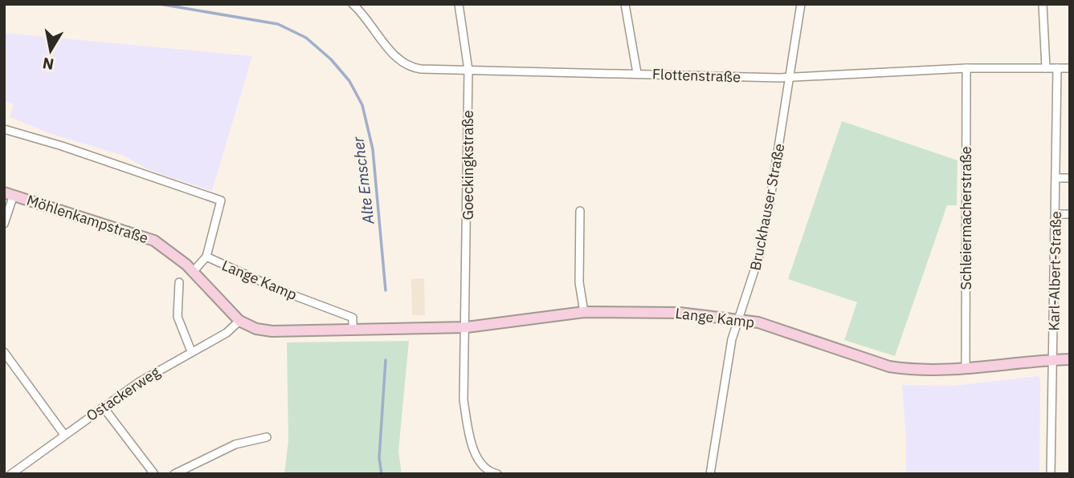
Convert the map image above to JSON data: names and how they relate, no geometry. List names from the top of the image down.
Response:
{
  "streets": {
    "street": [
      "Flottenstraße",
      "Goeckingkstraße",
      "Bruckhauser Straße",
      "Schleiermacherstraße",
      "Möhlenkampstraße",
      "Karl-Albert-Straße",
      "Lange Kamp",
      "Ostackerweg"
    ]
  },
  "crossings": [
    ["Flottenstraße", "Goeckingkstraße"],
    ["Flottenstraße", "Bruckhauser Straße"],
    ["Flottenstraße", "Schleiermacherstraße"],
    ["Flottenstraße", "Karl-Albert-Straße"],
    ["Goeckingkstraße", "Lange Kamp"],
    ["Bruckhauser Straße", "Lange Kamp"],
    ["Schleiermacherstraße", "Lange Kamp"],
    ["Möhlenkampstraße", "Lange Kamp"],
    ["Möhlenkampstraße", "Ostackerweg"],
    ["Karl-Albert-Straße", "Lange Kamp"],
    ["Lange Kamp", "Ostackerweg"]
  ],
  "water": ["Alte Emscher"],
  "north": "bottom"
}
